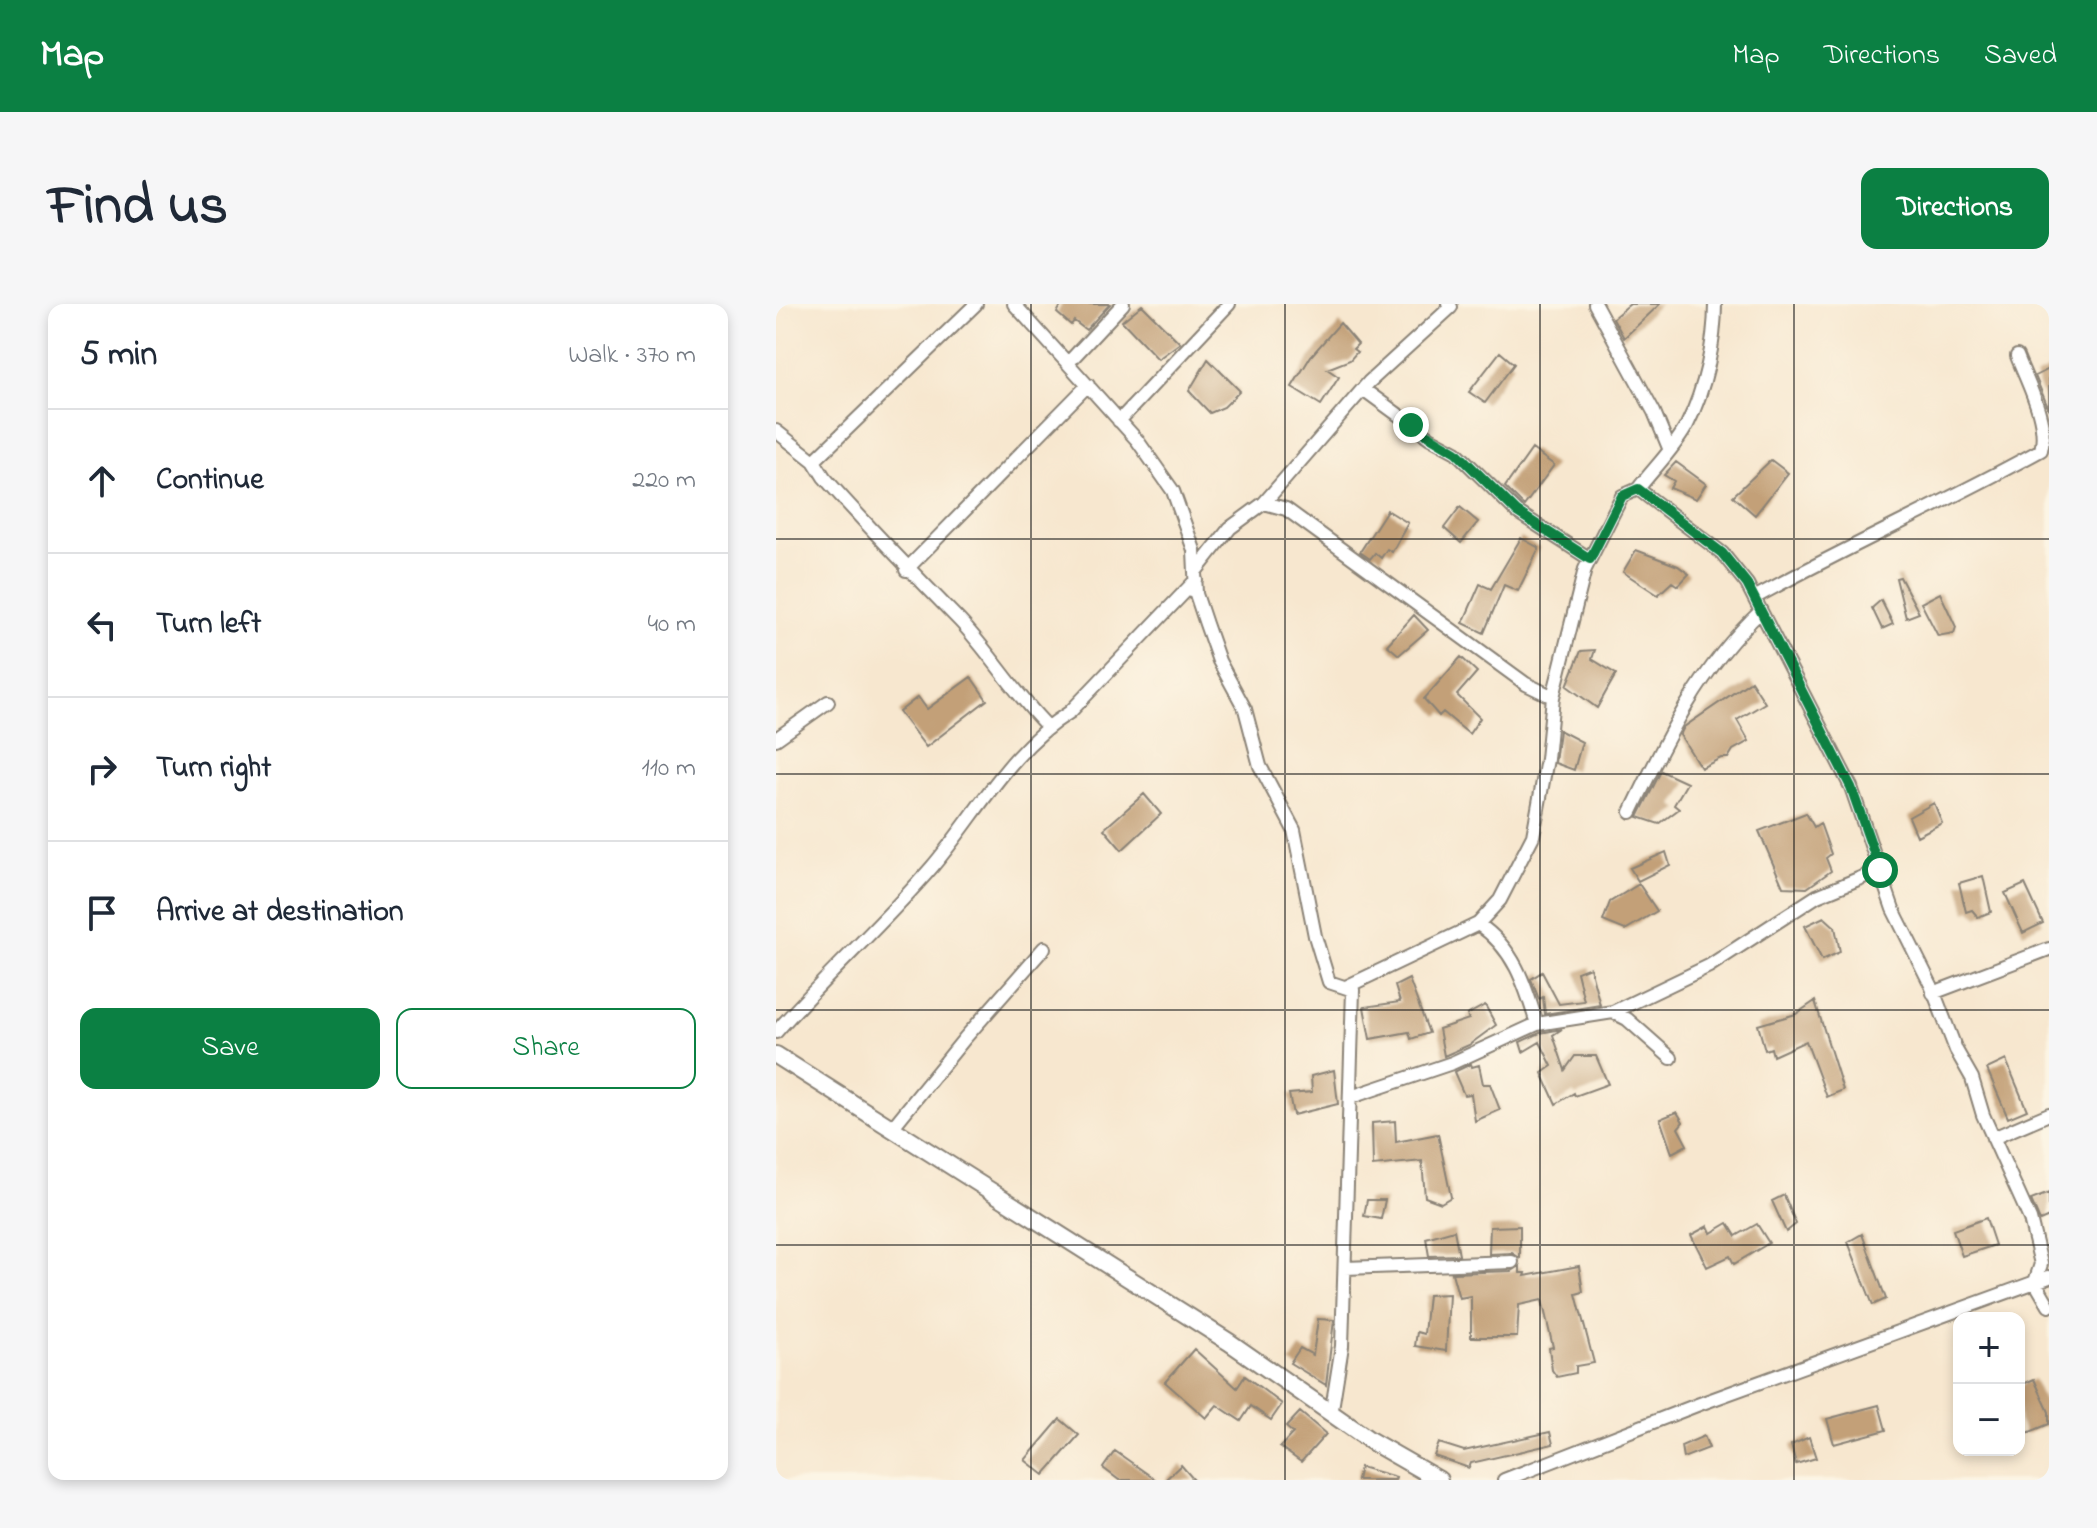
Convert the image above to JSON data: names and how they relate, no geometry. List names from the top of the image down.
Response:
{
  "page": {
    "header": "Map",
    "nav": ["Map", "Directions", "Saved"],
    "title": "Find us",
    "buttons": [
      "Directions",
      ["Save", "Share"]
    ],
    "heading": ["5 min", "Walk · 370 m"],
    "list": [
      ["Continue", "220 m"],
      ["Turn left", "40 m"],
      ["Turn right", "110 m"],
      "Arrive at destination"
    ],
    "map_buttons": ["+", "−"]
  }
}
